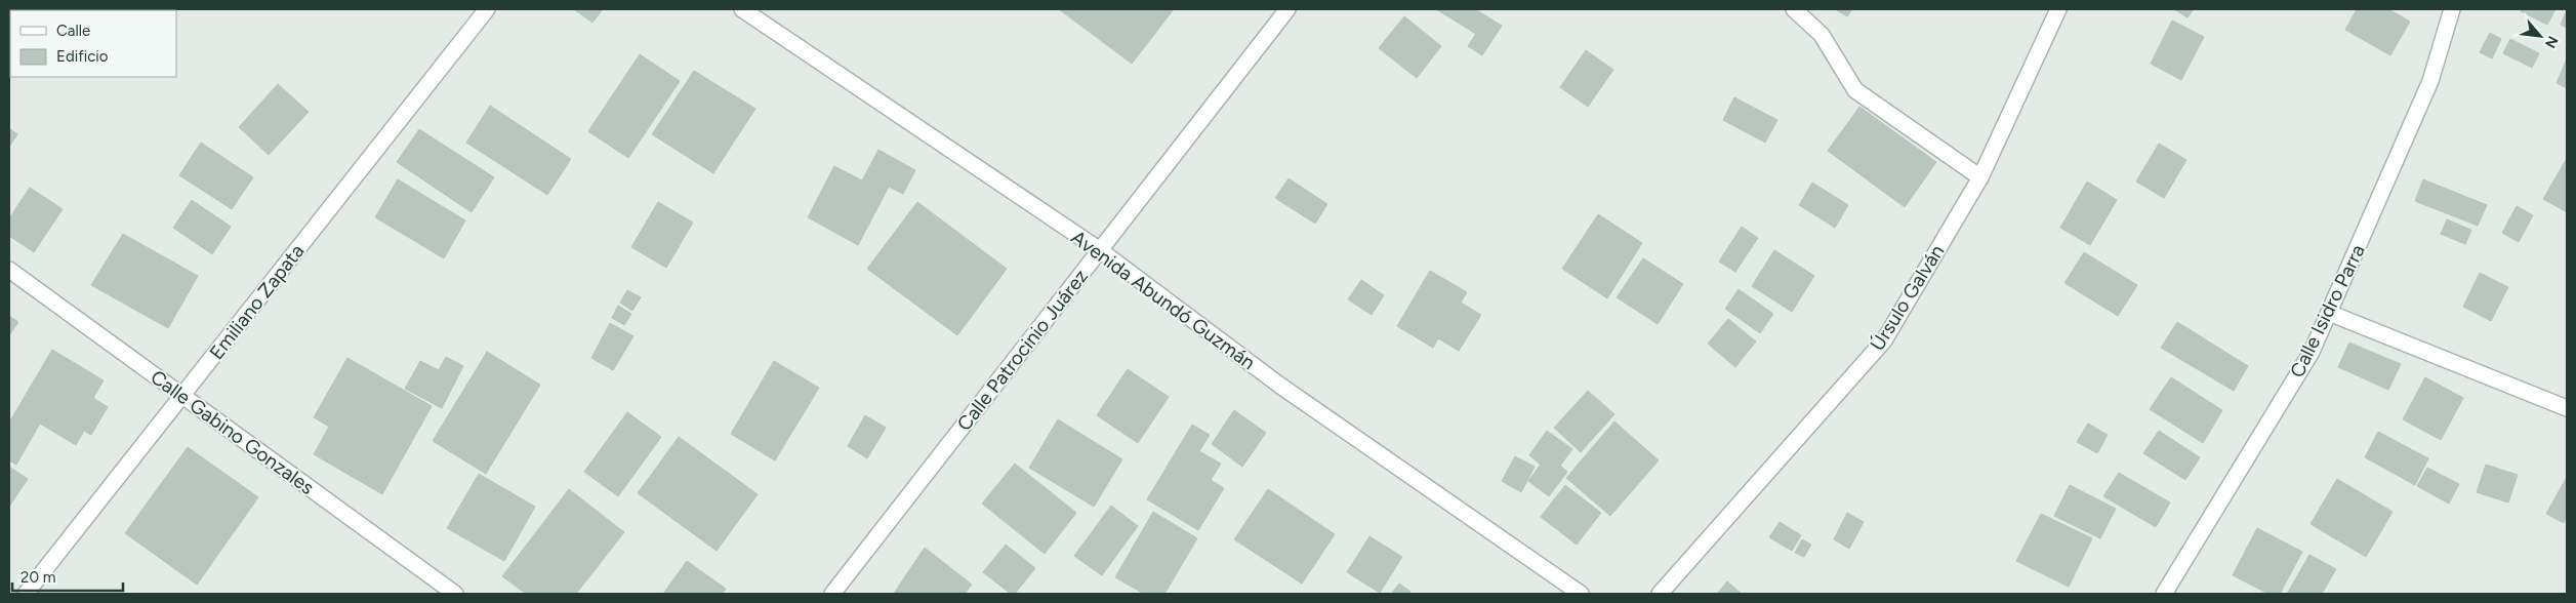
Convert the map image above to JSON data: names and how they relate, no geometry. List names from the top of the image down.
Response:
{
  "streets": {
    "street": [
      "Úrsulo Galván",
      "Avenida Abundó Guzmán",
      "Emiliano Zapata",
      "Calle Isidro Parra",
      "Calle Patrocinio Juárez",
      "Calle Gabino Gonzales"
    ]
  },
  "crossings": [
    ["Avenida Abundó Guzmán", "Calle Patrocinio Juárez"],
    ["Emiliano Zapata", "Calle Gabino Gonzales"]
  ],
  "legend": ["Calle", "Edificio"],
  "scale_bar": "20 m",
  "north": "bottom right"
}
